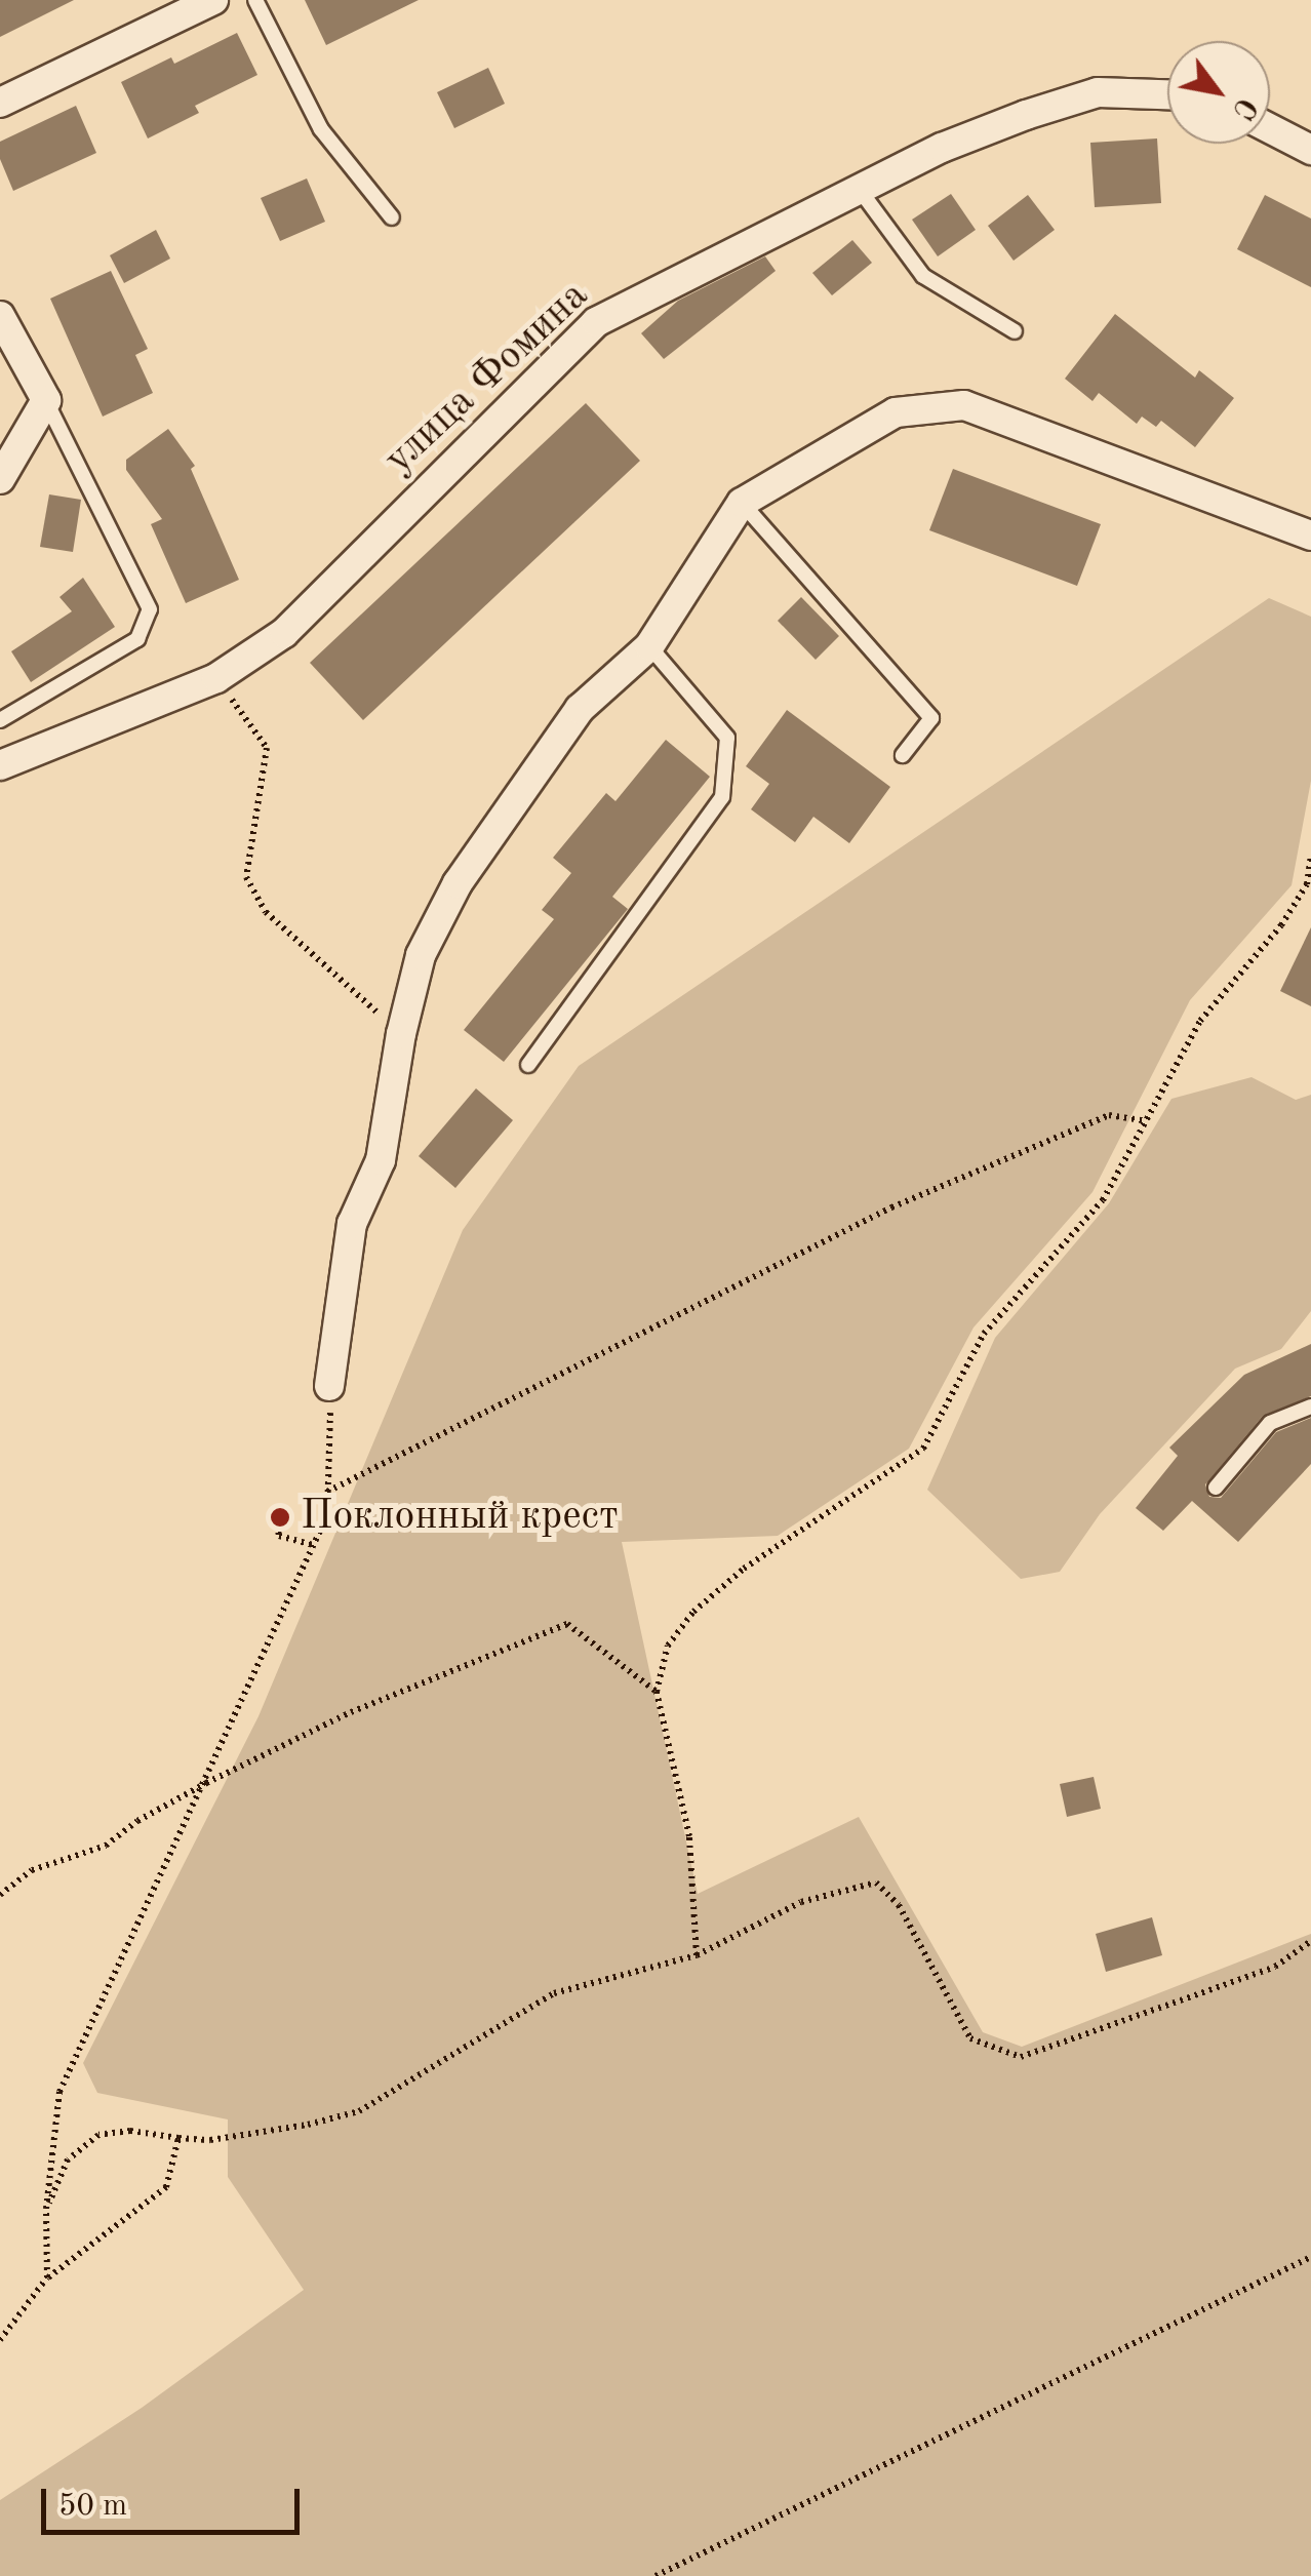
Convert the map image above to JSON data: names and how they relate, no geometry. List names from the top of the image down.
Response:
{
  "streets": {
    "street": ["улица Фомина"]
  },
  "places": ["Поклонный крест"],
  "scale_bar": "50 m",
  "north": "bottom right"
}
